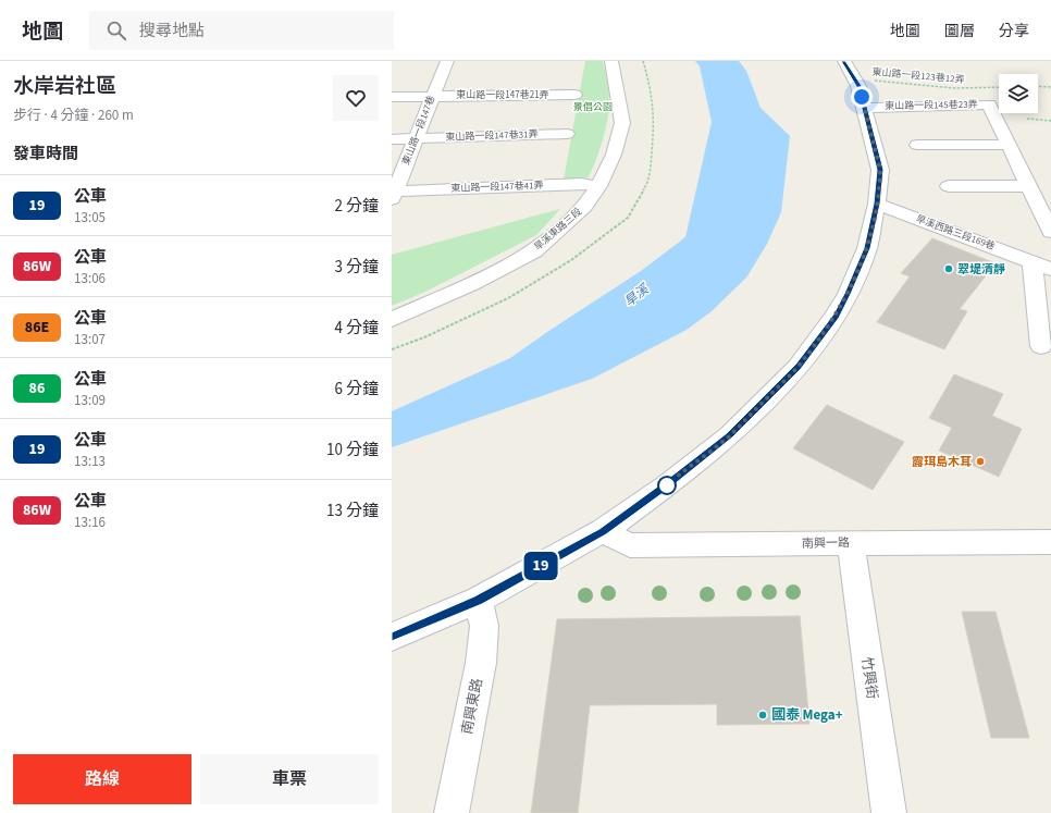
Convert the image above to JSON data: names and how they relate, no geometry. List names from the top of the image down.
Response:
{
  "streets": {
    "street": [
      "東山路一段147巷21弄",
      "東山路一段145巷23弄",
      "東山路一段147巷",
      "東山路一段147巷31弄",
      "東山路一段147巷41弄",
      "旱溪東路三段",
      "旱溪西路三段169巷",
      "南興一路",
      "竹興街",
      "南興東路"
    ],
    "path": ["東山路一段123巷12弄"]
  },
  "crossings": [
    ["東山路一段147巷21弄", "東山路一段147巷"],
    ["東山路一段147巷", "東山路一段147巷31弄"],
    ["東山路一段147巷", "東山路一段147巷41弄"],
    ["東山路一段147巷41弄", "旱溪東路三段"],
    ["南興一路", "竹興街"]
  ],
  "water": ["旱溪"],
  "parks": ["景倡公園"],
  "places": ["翠堤清靜", "露珥島木耳", "國泰 Mega+"],
  "lines": ["bus line 19"],
  "page": {
    "header": "地圖",
    "search": "搜尋地點",
    "nav": ["地圖", "圖層", "分享"],
    "heading": [
      ["水岸岩社區", "步行 · 4 分鐘 · 260 m"],
      "發車時間"
    ],
    "on_map": "19",
    "list": [
      {
        "mark": "19",
        "name": "公車",
        "note": "13:05",
        "value": "2 分鐘"
      },
      {
        "mark": "86W",
        "name": "公車",
        "note": "13:06",
        "value": "3 分鐘"
      },
      {
        "mark": "86E",
        "name": "公車",
        "note": "13:07",
        "value": "4 分鐘"
      },
      {
        "mark": "86",
        "name": "公車",
        "note": "13:09",
        "value": "6 分鐘"
      },
      {
        "mark": "19",
        "name": "公車",
        "note": "13:13",
        "value": "10 分鐘"
      },
      {
        "mark": "86W",
        "name": "公車",
        "note": "13:16",
        "value": "13 分鐘"
      }
    ],
    "buttons": ["路線", "車票"]
  }
}
